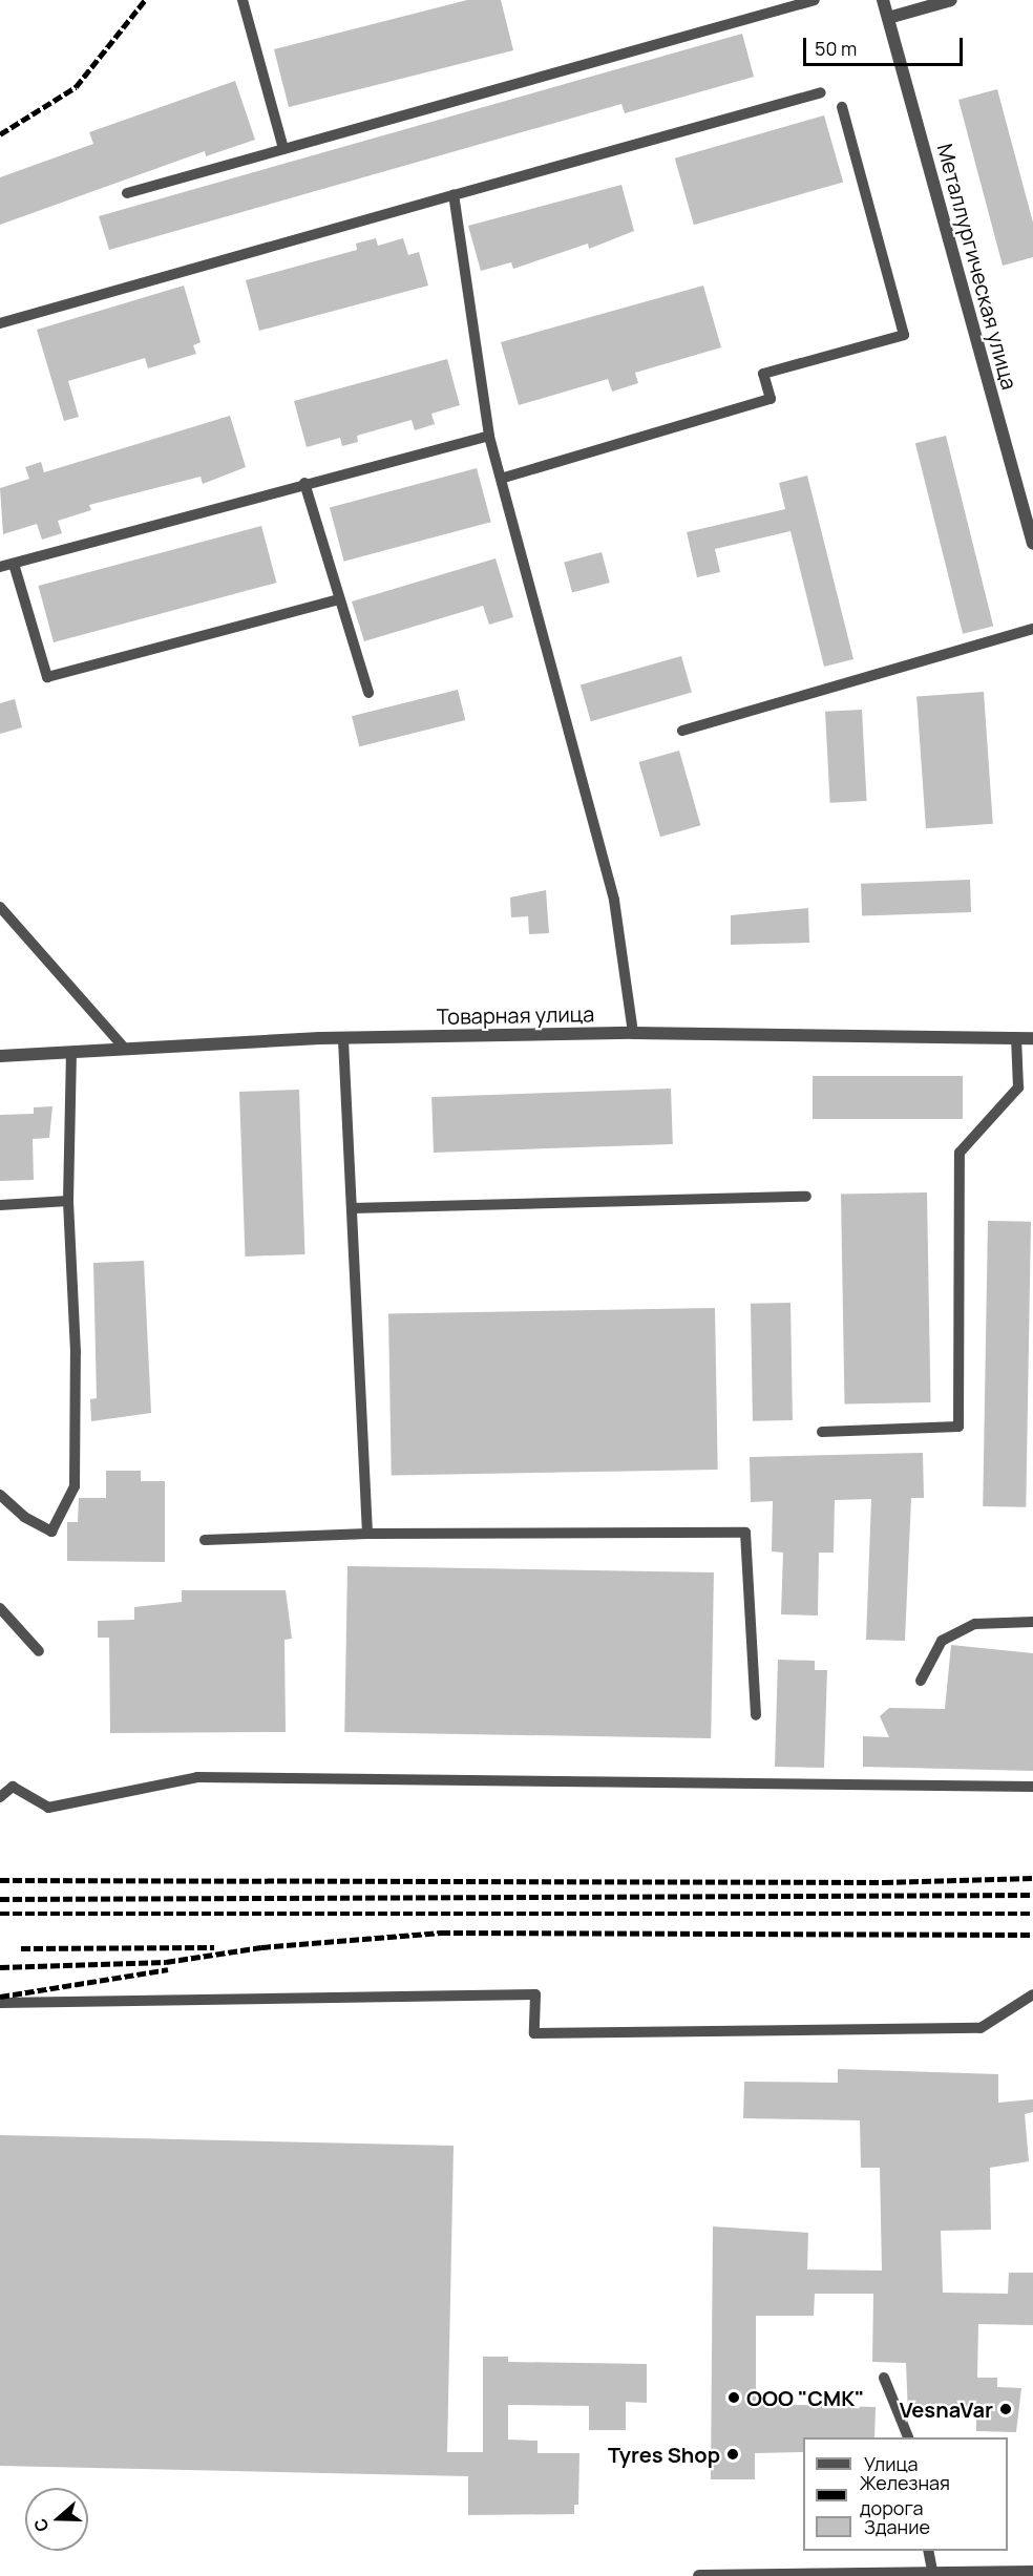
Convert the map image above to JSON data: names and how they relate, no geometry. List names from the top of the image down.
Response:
{
  "streets": {
    "street": ["Металлургическая улица", "Товарная улица"]
  },
  "places": ["ООО \"СМК\"", "VesnaVar", "Tyres Shop"],
  "legend": ["Улица", "Железная дорога", "Здание"],
  "scale_bar": "50 m",
  "north": "left"
}
